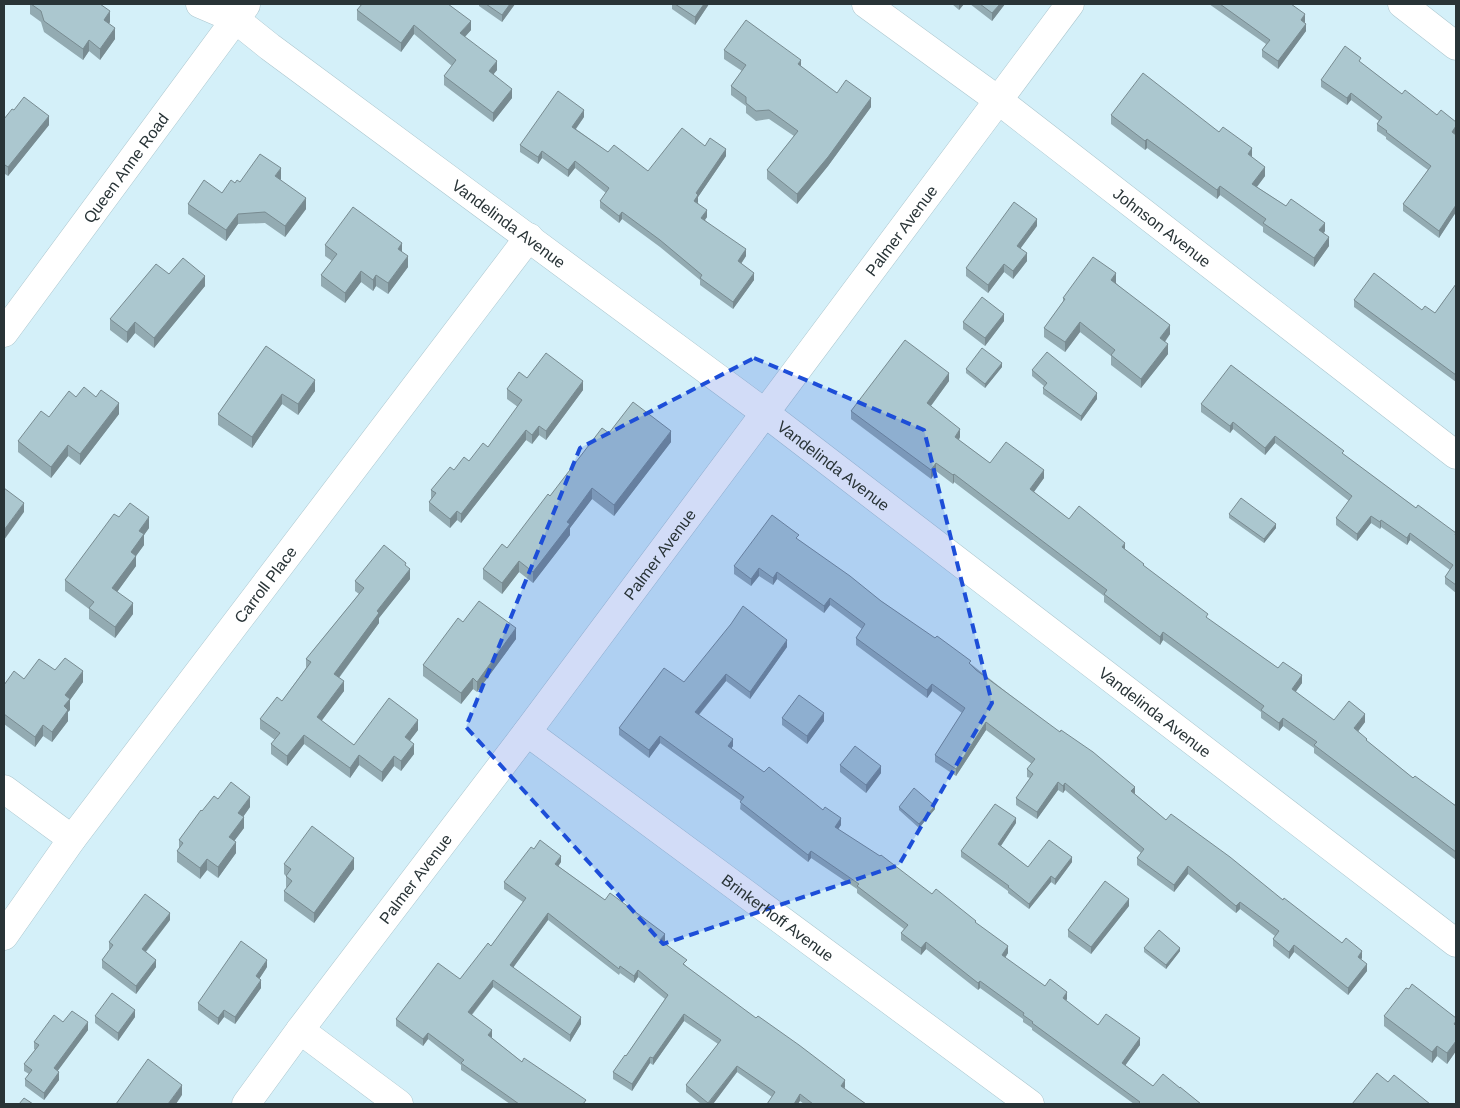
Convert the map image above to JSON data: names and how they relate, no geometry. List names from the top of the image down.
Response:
{
  "streets": {
    "street": [
      "Queen Anne Road",
      "Vandelinda Avenue",
      "Johnson Avenue",
      "Palmer Avenue",
      "Carroll Place",
      "Brinkerhoff Avenue"
    ]
  },
  "crossings": [
    ["Queen Anne Road", "Vandelinda Avenue"],
    ["Vandelinda Avenue", "Palmer Avenue"],
    ["Vandelinda Avenue", "Carroll Place"],
    ["Johnson Avenue", "Palmer Avenue"],
    ["Palmer Avenue", "Brinkerhoff Avenue"]
  ]
}
